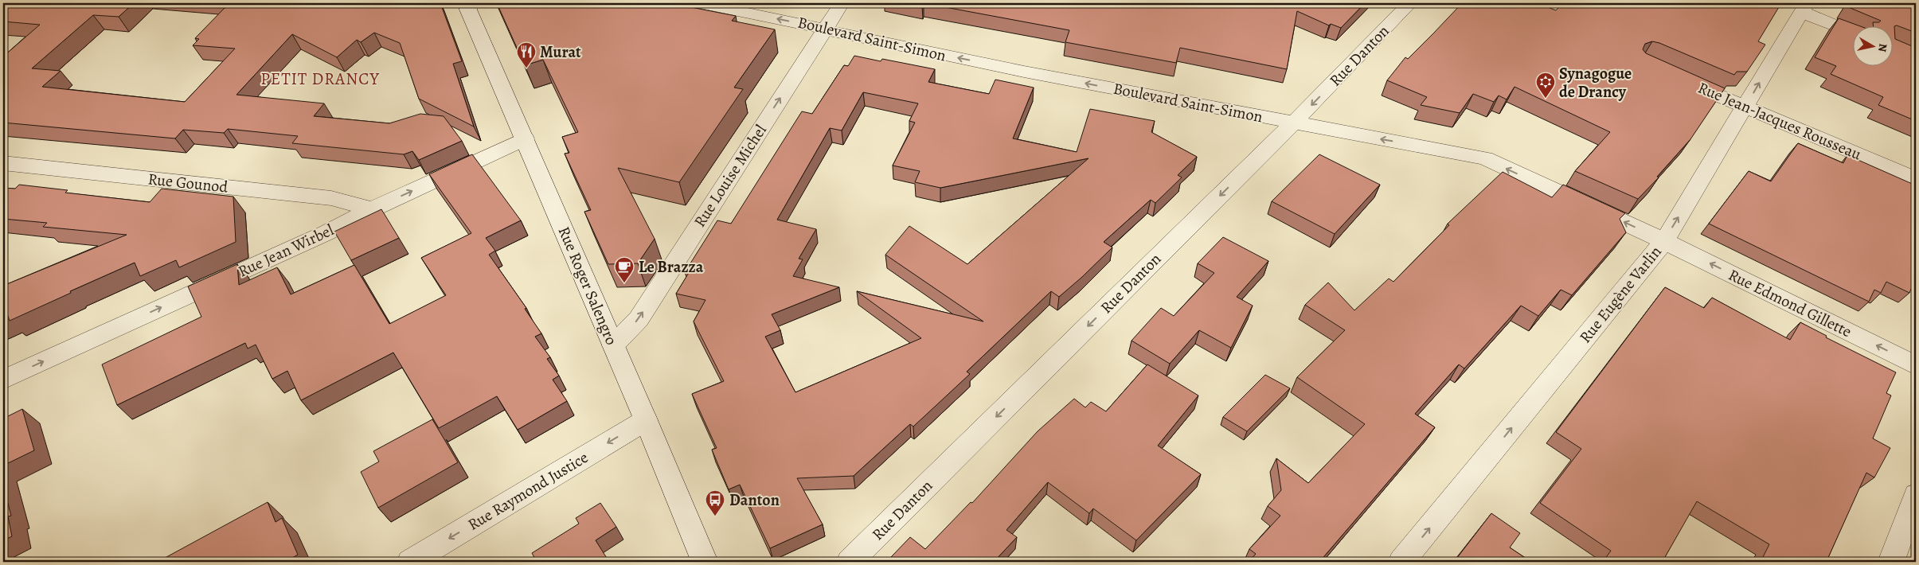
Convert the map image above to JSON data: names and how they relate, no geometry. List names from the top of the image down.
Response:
{
  "streets": {
    "street": [
      "Boulevard Saint-Simon",
      "Rue Danton",
      "Rue Jean-Jacques Rousseau",
      "Rue Louise Michel",
      "Rue Gounod",
      "Rue Jean Wirbel",
      "Rue Roger Salengro",
      "Rue Eugène Varlin",
      "Rue Edmond Gillette",
      "Rue Raymond Justice"
    ]
  },
  "crossings": [
    ["Boulevard Saint-Simon", "Rue Danton"],
    ["Boulevard Saint-Simon", "Rue Louise Michel"],
    ["Boulevard Saint-Simon", "Rue Eugène Varlin"],
    ["Boulevard Saint-Simon", "Rue Edmond Gillette"],
    ["Rue Jean-Jacques Rousseau", "Rue Eugène Varlin"],
    ["Rue Louise Michel", "Rue Roger Salengro"],
    ["Rue Gounod", "Rue Jean Wirbel"],
    ["Rue Jean Wirbel", "Rue Roger Salengro"],
    ["Rue Roger Salengro", "Rue Raymond Justice"],
    ["Rue Eugène Varlin", "Rue Edmond Gillette"]
  ],
  "one_way": [
    "Boulevard Saint-Simon",
    "Rue Danton",
    "Rue Louise Michel",
    "Rue Jean Wirbel",
    "Rue Eugène Varlin",
    "Rue Edmond Gillette",
    "Rue Raymond Justice"
  ],
  "districts": ["PETIT DRANCY"],
  "places": {
    "restaurant": ["Murat"],
    "synagogue": ["Synagogue de Drancy"],
    "cafe": ["Le Brazza"],
    "bus stop": ["Danton"]
  },
  "north": "right"
}
